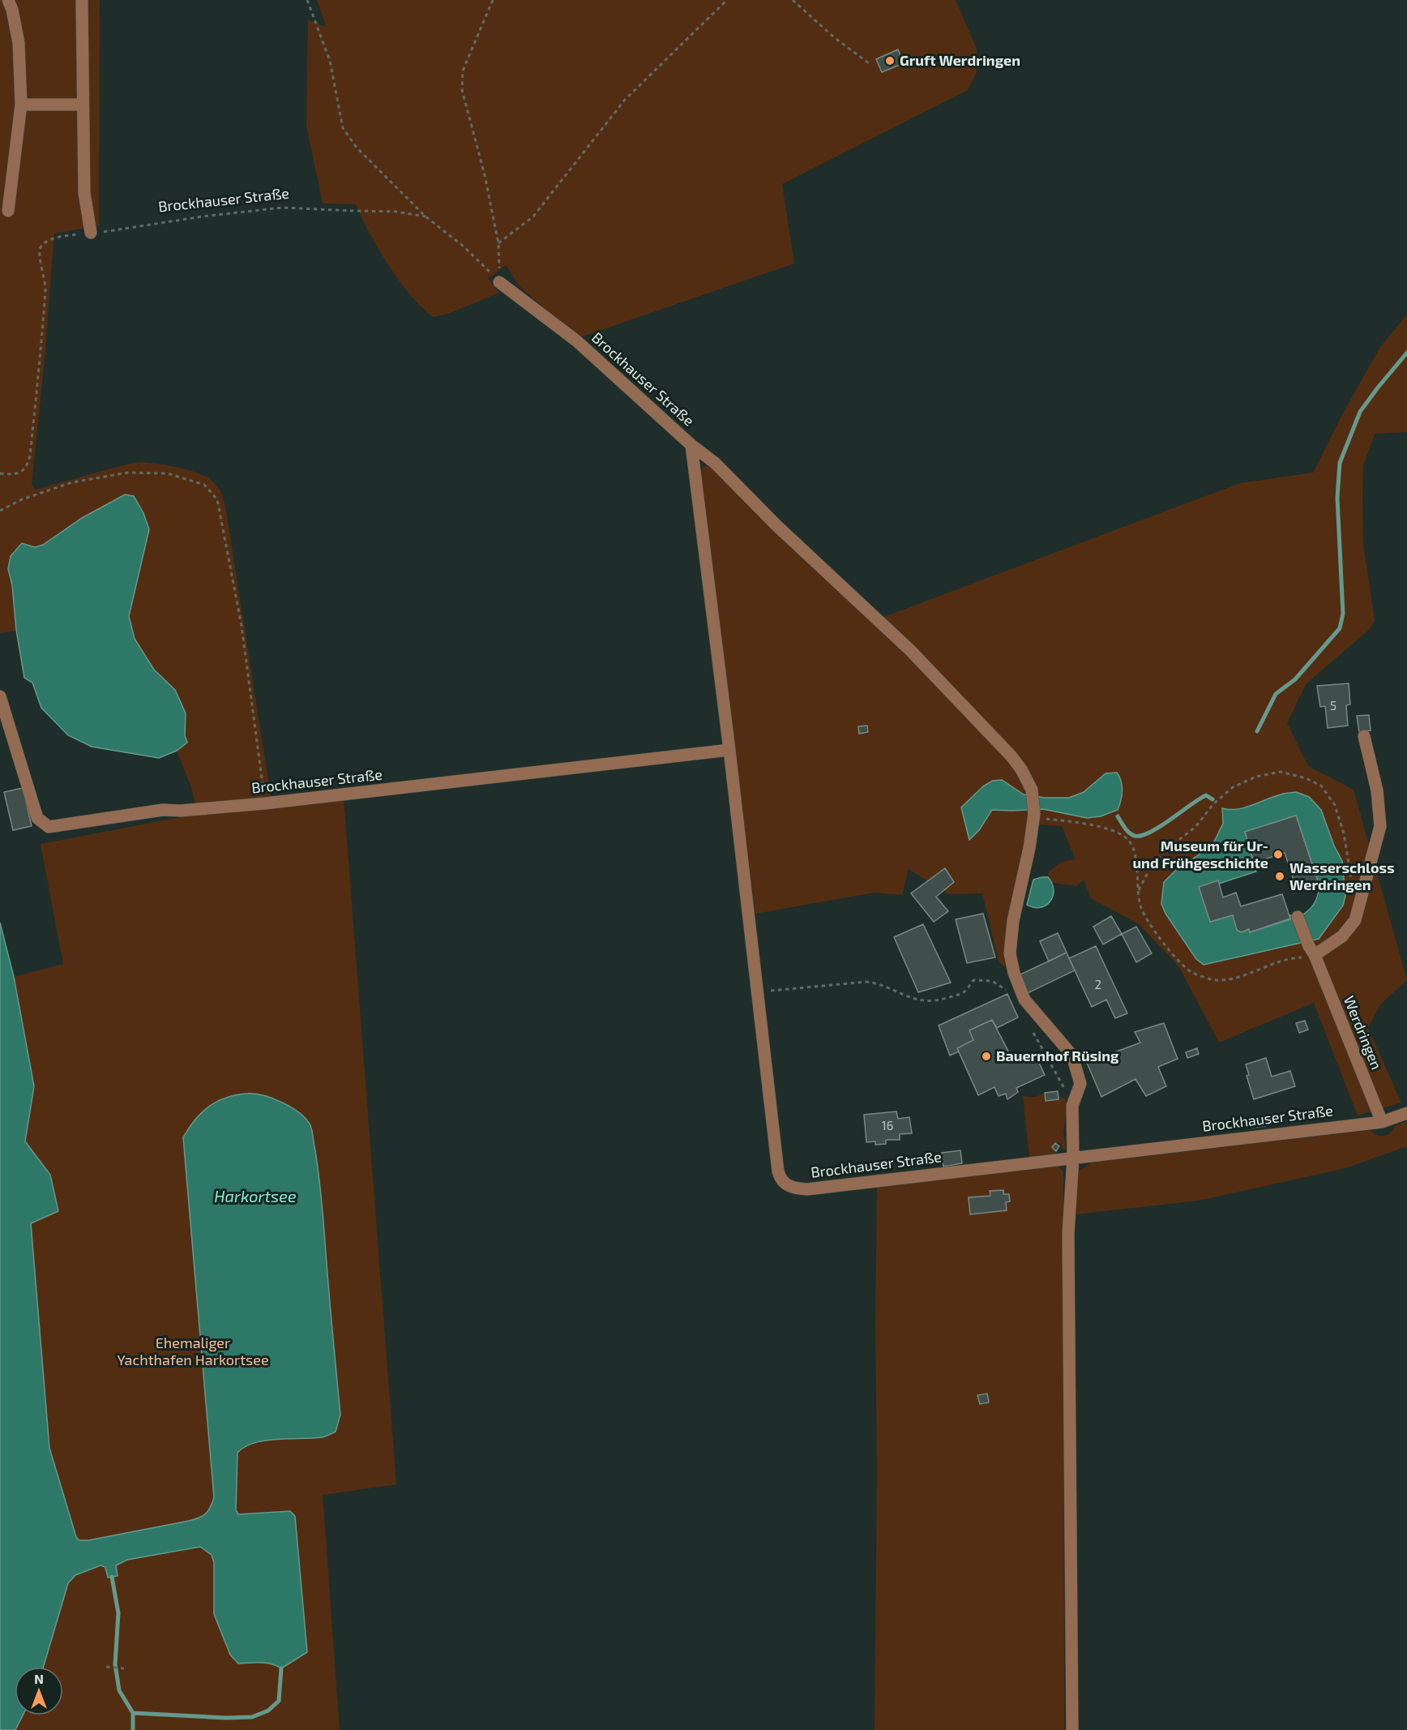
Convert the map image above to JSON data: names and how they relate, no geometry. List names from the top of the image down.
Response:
{
  "streets": {
    "street": ["Brockhauser Straße", "Werdringen"]
  },
  "crossings": [
    ["Brockhauser Straße", "Werdringen"]
  ],
  "water": ["Harkortsee"],
  "parks": ["Ehemaliger Yachthafen Harkortsee"],
  "places": [
    "Gruft Werdringen",
    "Museum für Ur- und Frühgeschichte",
    "Wasserschloss Werdringen",
    "Bauernhof Rüsing"
  ],
  "house_numbers": ["5", "2", "16"],
  "north": "top"
}
